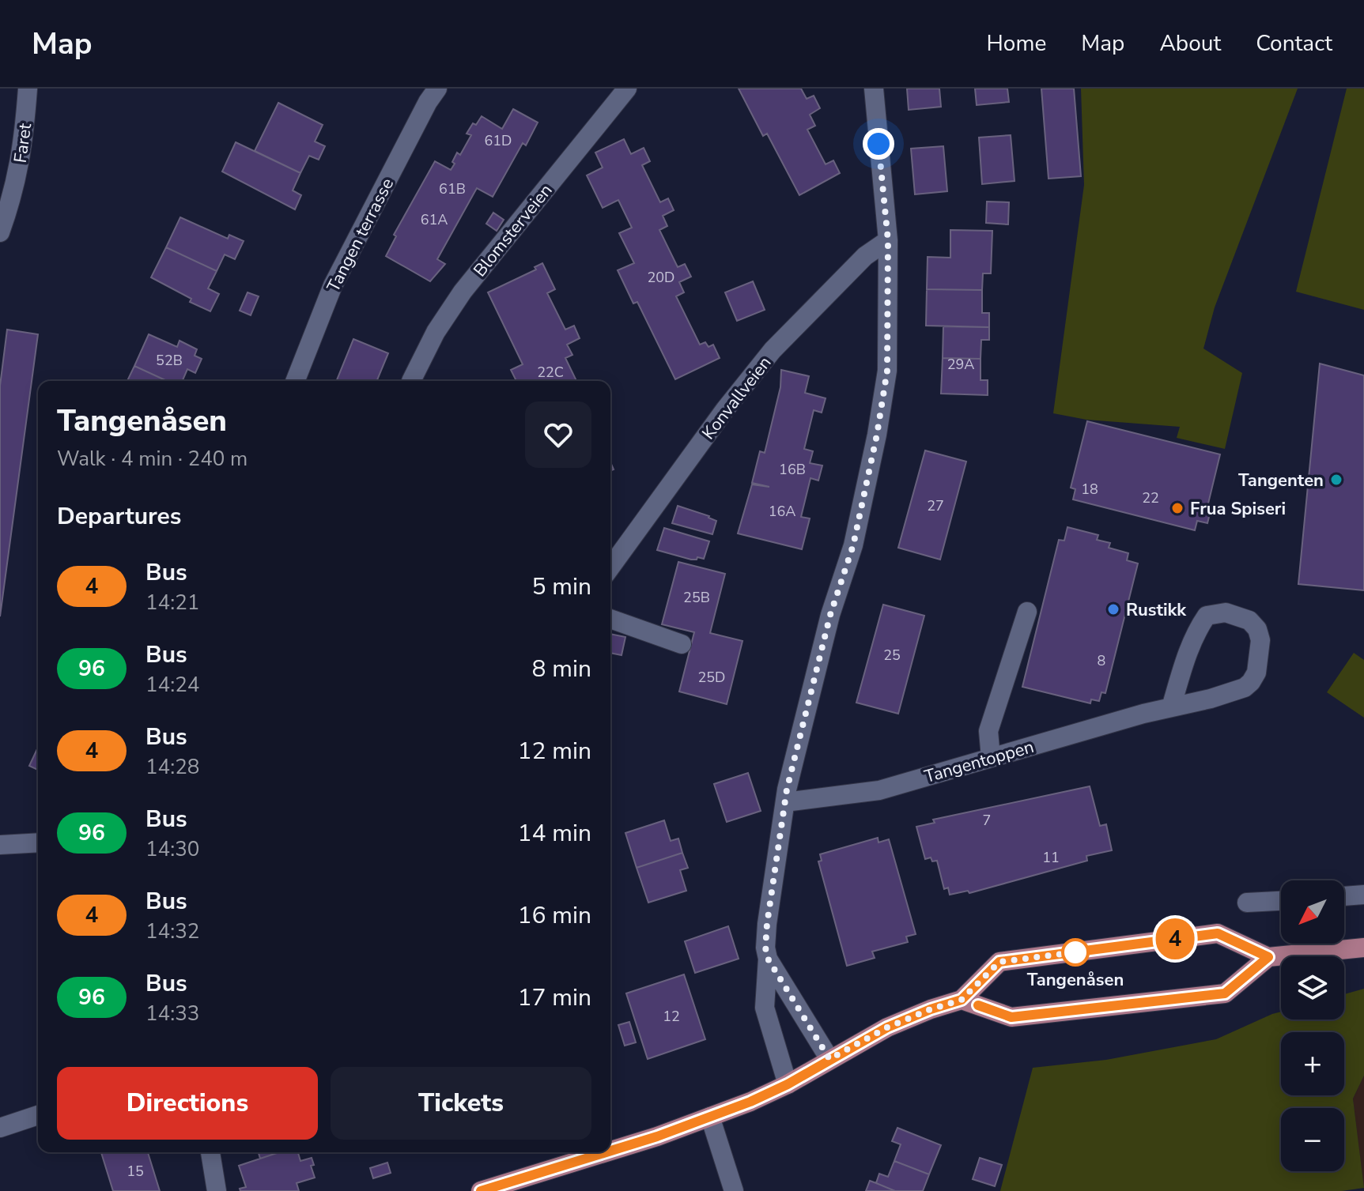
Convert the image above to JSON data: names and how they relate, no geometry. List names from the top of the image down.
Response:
{
  "streets": {
    "street": [
      "Faret",
      "Blomsterveien",
      "Tangen terrasse",
      "Konvallveien",
      "Tangentoppen"
    ]
  },
  "places": [
    "Tangenten",
    "Frua Spiseri",
    "Rustikk",
    "Tangenåsen"
  ],
  "lines": ["bus line 4"],
  "house_numbers": [
    "61D",
    "61B",
    "61A",
    "20D",
    "52B",
    "29A",
    "22C",
    "16B",
    "18",
    "22",
    "27",
    "16A",
    "25B",
    "25",
    "8",
    "25D",
    "7",
    "11",
    "12",
    "15"
  ],
  "north": "bottom left",
  "page": {
    "header": "Map",
    "nav": [
      "Home",
      "Map",
      "About",
      "Contact"
    ],
    "on_map": "4",
    "heading": [
      ["Tangenåsen", "Walk · 4 min · 240 m"],
      "Departures"
    ],
    "list": [
      {
        "mark": "4",
        "name": "Bus",
        "note": "14:21",
        "value": "5 min"
      },
      {
        "mark": "96",
        "name": "Bus",
        "note": "14:24",
        "value": "8 min"
      },
      {
        "mark": "4",
        "name": "Bus",
        "note": "14:28",
        "value": "12 min"
      },
      {
        "mark": "96",
        "name": "Bus",
        "note": "14:30",
        "value": "14 min"
      },
      {
        "mark": "4",
        "name": "Bus",
        "note": "14:32",
        "value": "16 min"
      },
      {
        "mark": "96",
        "name": "Bus",
        "note": "14:33",
        "value": "17 min"
      }
    ],
    "map_buttons": ["+", "−"],
    "buttons": ["Directions", "Tickets"]
  }
}
